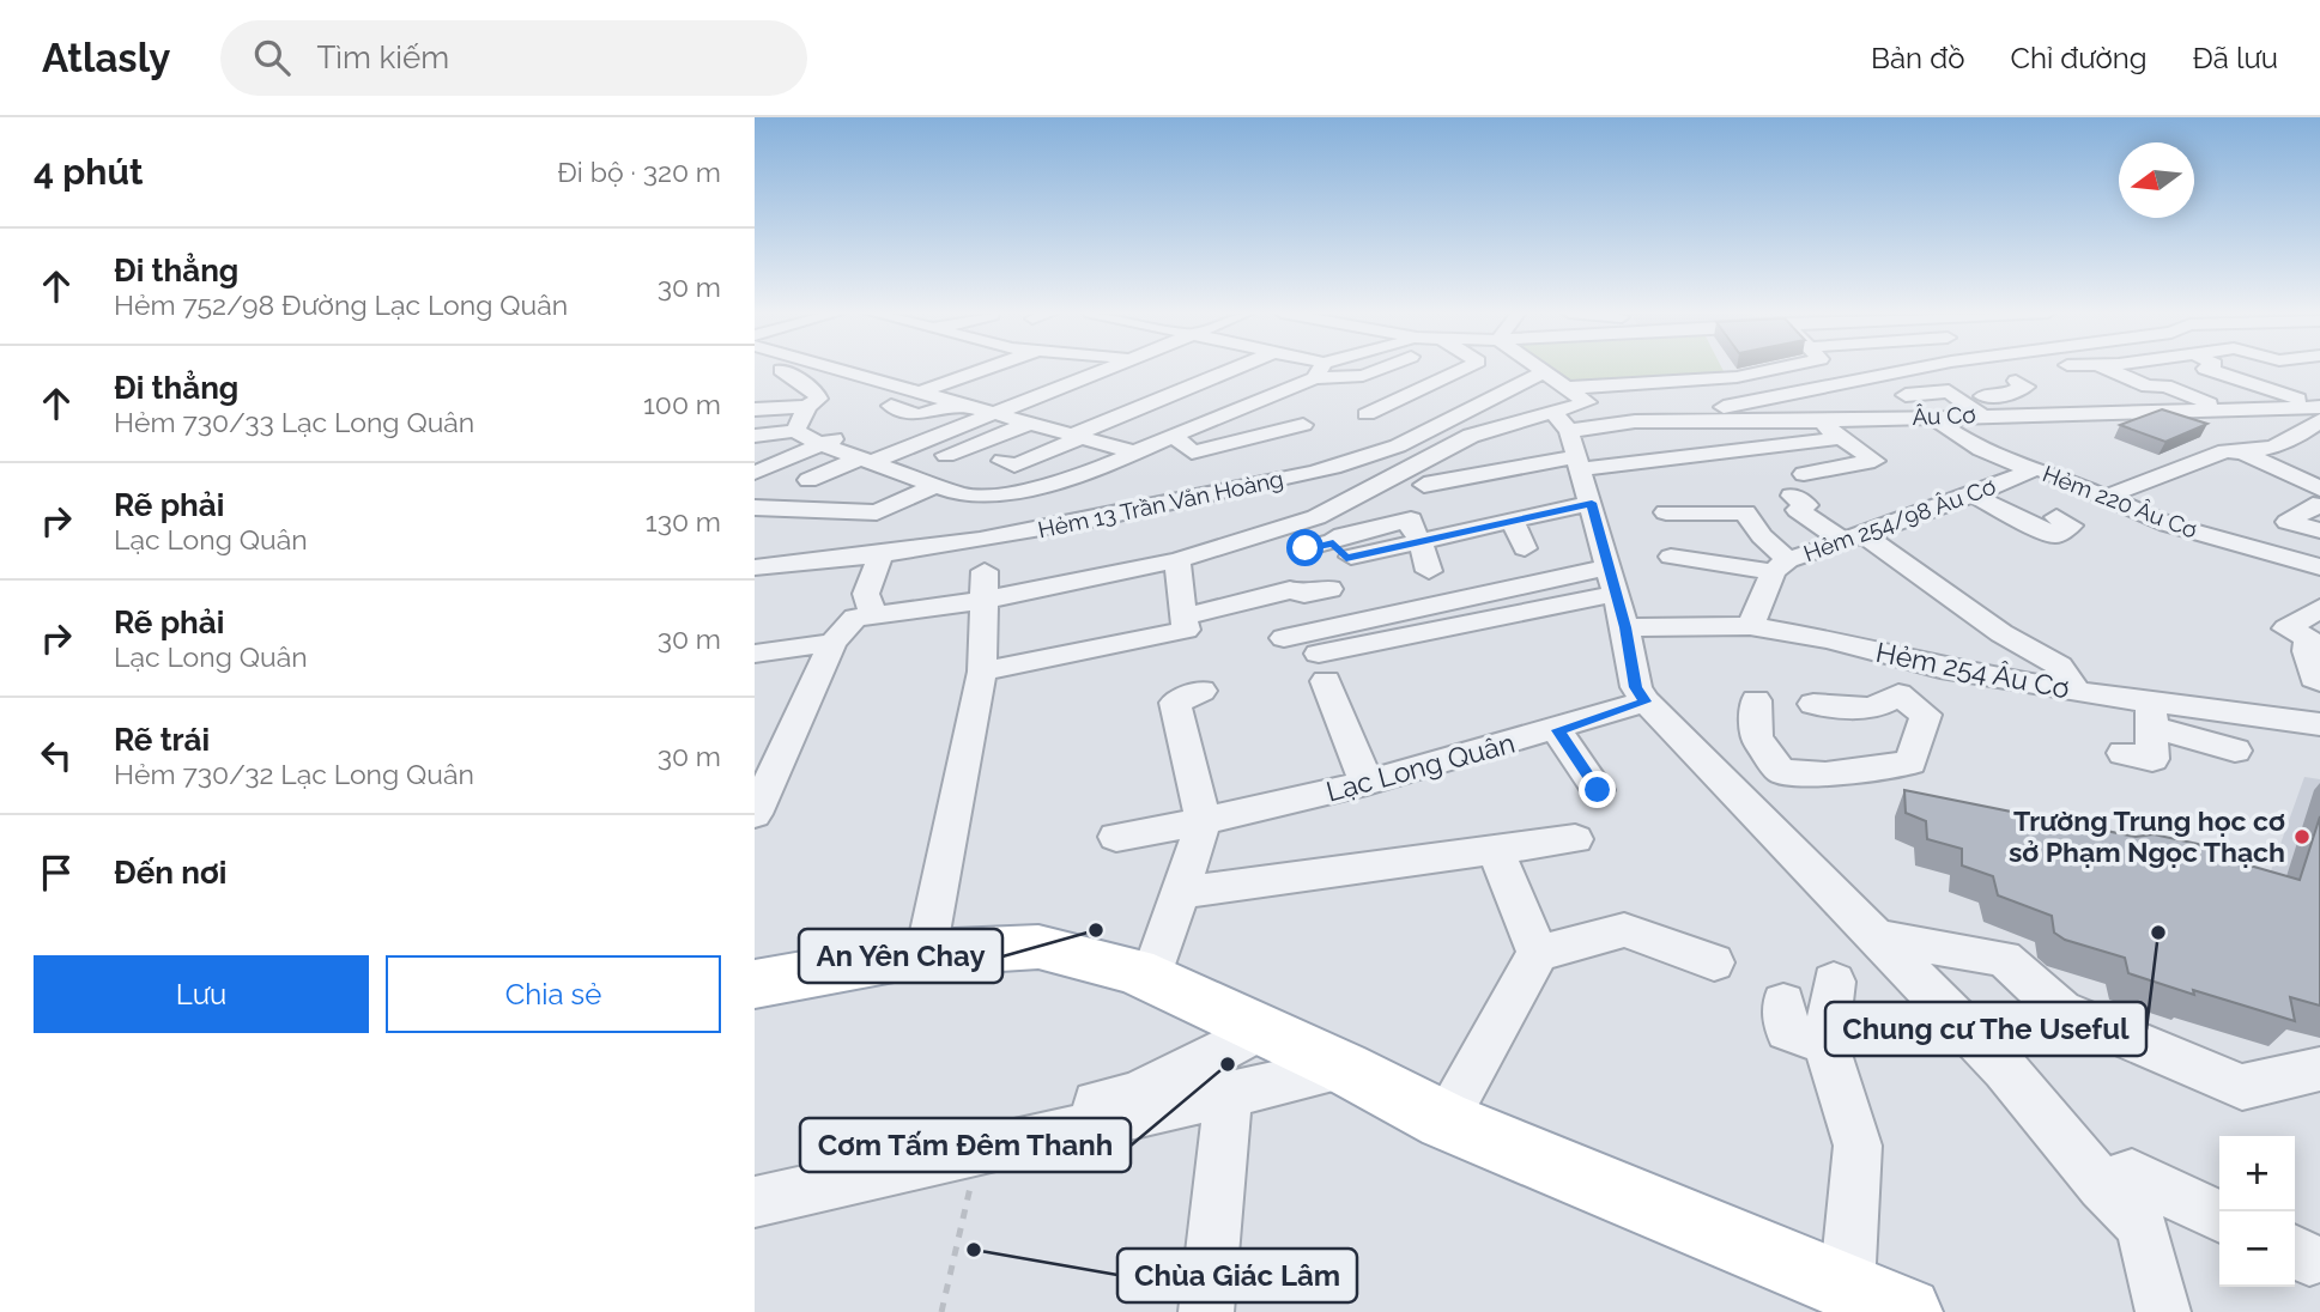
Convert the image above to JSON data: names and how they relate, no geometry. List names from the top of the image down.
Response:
{
  "streets": {
    "street": [
      "Âu Cơ",
      "Hẻm 220 Âu Cơ",
      "Hẻm 13 Trần Văn Hoàng",
      "Hẻm 254/98 Âu Cơ",
      "Hẻm 254 Âu Cơ",
      "Lạc Long Quân"
    ]
  },
  "crossings": [
    ["Hẻm 220 Âu Cơ", "Hẻm 254/98 Âu Cơ"],
    ["Hẻm 254/98 Âu Cơ", "Hẻm 254 Âu Cơ"]
  ],
  "places": [
    "Trường Trung học cơ sở Phạm Ngọc Thạch",
    "An Yên Chay",
    "Chung cư The Useful",
    "Cơm Tấm Đêm Thanh",
    "Chùa Giác Lâm"
  ],
  "north": "left",
  "page": {
    "header": "Atlasly",
    "search": "Tìm kiếm",
    "nav": ["Bản đồ", "Chỉ đường", "Đã lưu"],
    "heading": ["4 phút", "Đi bộ · 320 m"],
    "list": [
      ["Đi thẳng", "Hẻm 752/98 Đường Lạc Long Quân", "30 m"],
      ["Đi thẳng", "Hẻm 730/33 Lạc Long Quân", "100 m"],
      ["Rẽ phải", "Lạc Long Quân", "130 m"],
      ["Rẽ phải", "Lạc Long Quân", "30 m"],
      ["Rẽ trái", "Hẻm 730/32 Lạc Long Quân", "30 m"],
      "Đến nơi"
    ],
    "buttons": ["Lưu", "Chia sẻ"],
    "map_buttons": ["+", "−"]
  }
}
